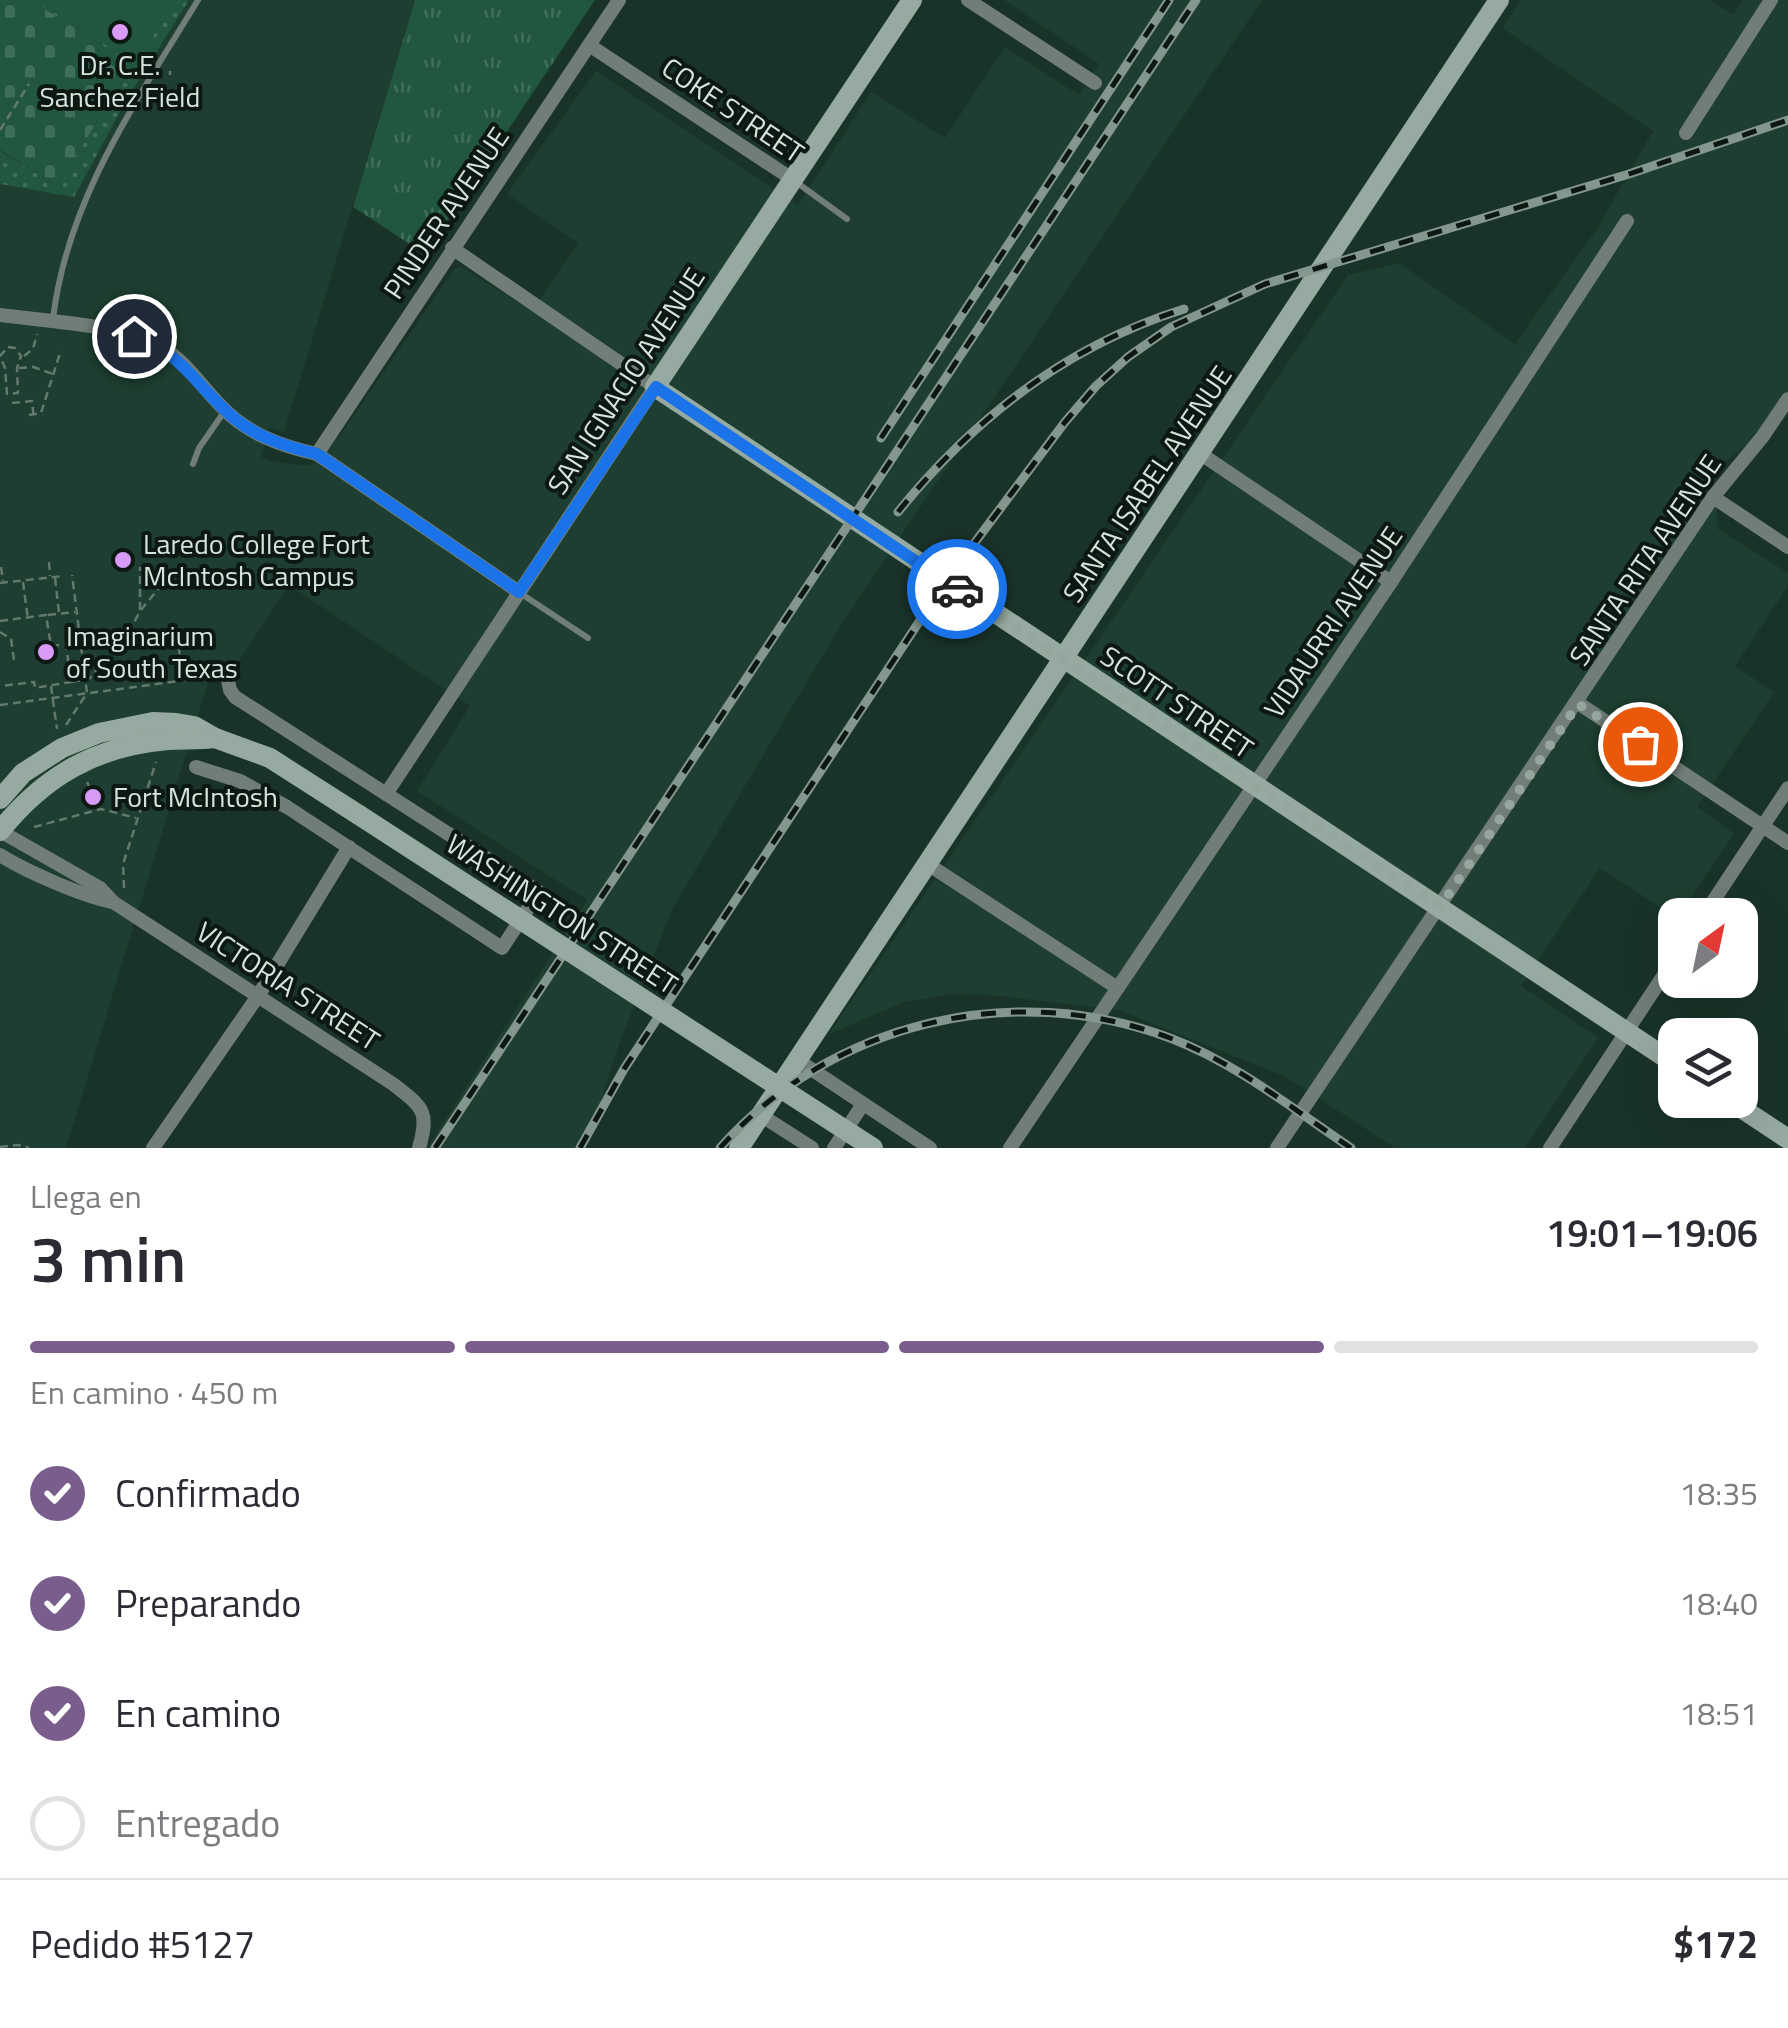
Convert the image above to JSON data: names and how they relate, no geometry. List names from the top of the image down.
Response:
{
  "streets": {
    "main road": [
      "SAN IGNACIO AVENUE",
      "SANTA ISABEL AVENUE",
      "SCOTT STREET",
      "WASHINGTON STREET"
    ],
    "street": [
      "COKE STREET",
      "PINDER AVENUE",
      "SANTA RITA AVENUE",
      "VIDAURRI AVENUE",
      "VICTORIA STREET"
    ]
  },
  "crossings": [
    ["COKE STREET", "PINDER AVENUE"],
    ["COKE STREET", "SAN IGNACIO AVENUE"],
    ["PINDER AVENUE", "SCOTT STREET"],
    ["SAN IGNACIO AVENUE", "SCOTT STREET"],
    ["SANTA ISABEL AVENUE", "SCOTT STREET"],
    ["SANTA RITA AVENUE", "SCOTT STREET"],
    ["VIDAURRI AVENUE", "SCOTT STREET"]
  ],
  "places": [
    "Dr. C.E. Sanchez Field",
    "Laredo College Fort McIntosh Campus",
    "Imaginarium of South Texas",
    "Fort McIntosh"
  ],
  "north": "top right",
  "page": {
    "heading": ["3 min", "Llega en", "19:01–19:06"],
    "panel": ["Pedido #5127", "$172"],
    "bar": "En camino · 450 m",
    "list": [
      ["Confirmado", "18:35"],
      ["Preparando", "18:40"],
      ["En camino", "18:51"],
      "Entregado"
    ]
  }
}
